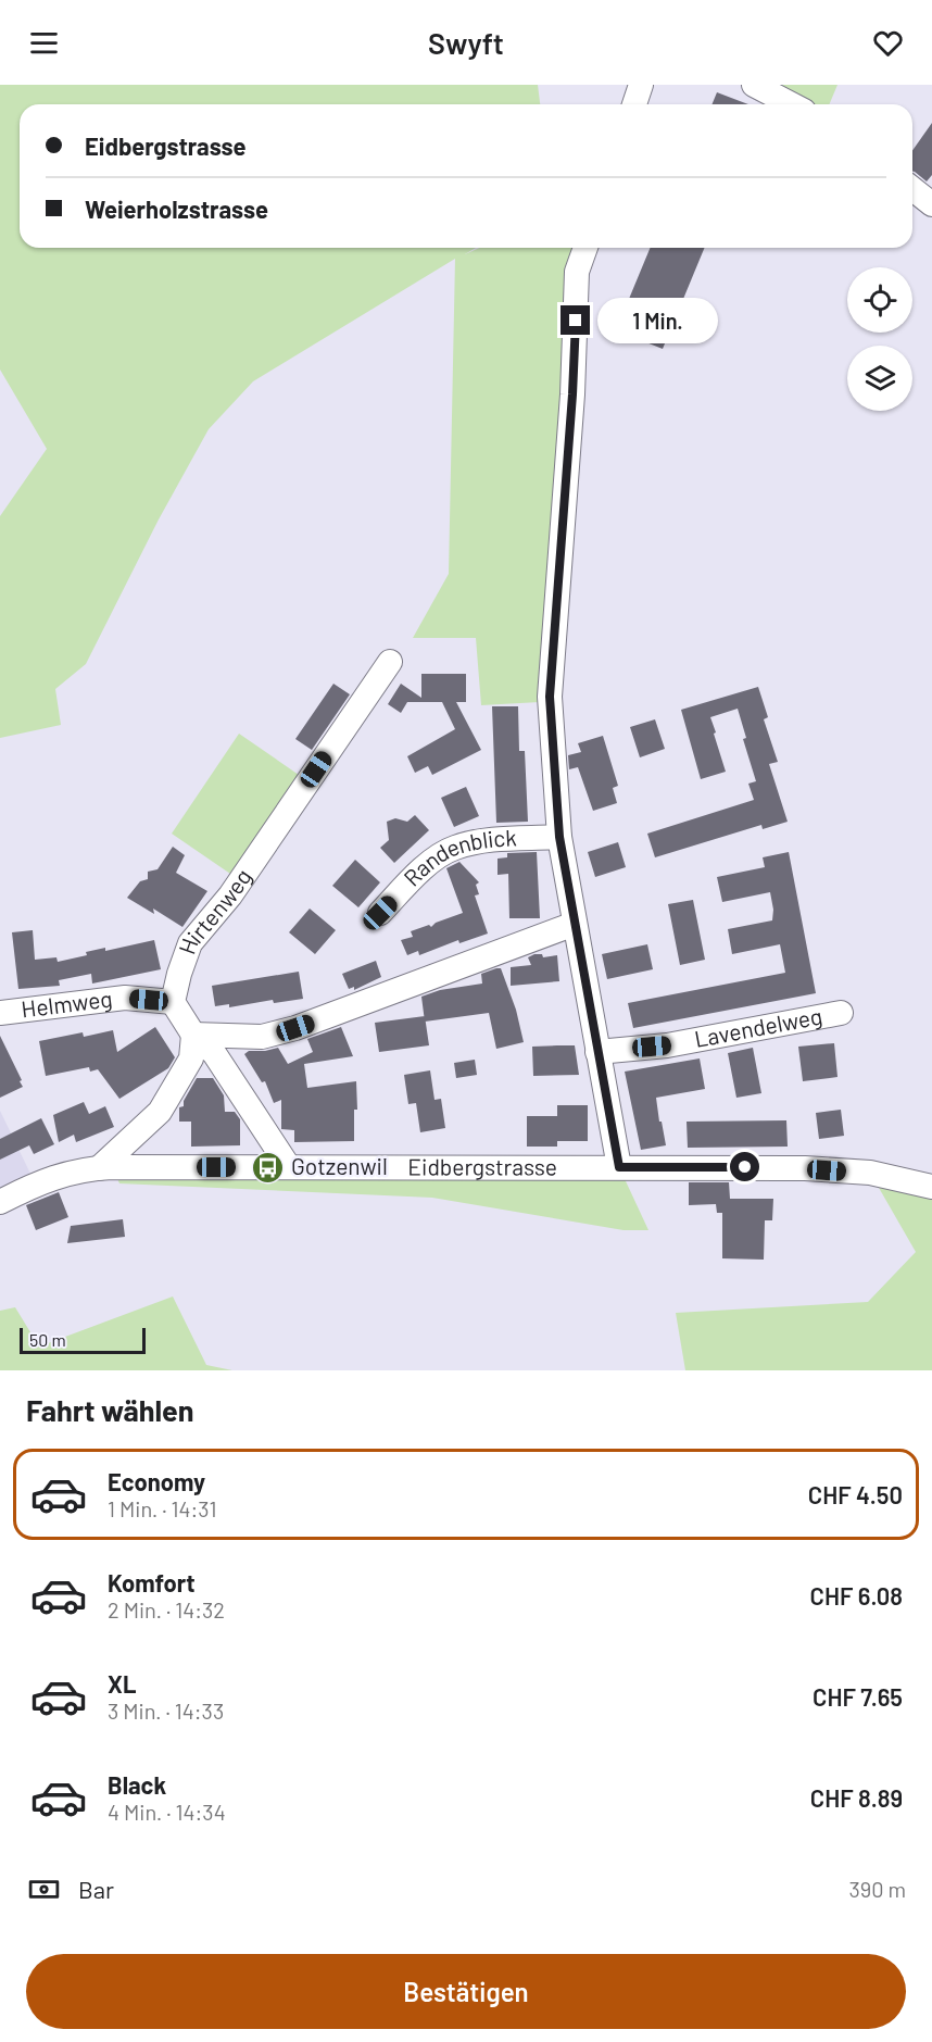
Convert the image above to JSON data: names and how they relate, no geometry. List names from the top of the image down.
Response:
{
  "streets": {
    "street": [
      "Randenblick",
      "Hirtenweg",
      "Helmweg",
      "Lavendelweg",
      "Eidbergstrasse"
    ]
  },
  "crossings": [
    ["Hirtenweg", "Helmweg"]
  ],
  "places": {
    "bus stop": ["Gotzenwil"]
  },
  "scale_bar": "50 m",
  "page": {
    "header": "Swyft",
    "banner": ["Eidbergstrasse", "Weierholzstrasse"],
    "bubble": "1 Min.",
    "scale": "50 m",
    "heading": "Fahrt wählen",
    "list": [
      {
        "name": "Economy",
        "note": "1 Min. · 14:31",
        "value": "CHF 4.50"
      },
      {
        "name": "Komfort",
        "note": "2 Min. · 14:32",
        "value": "CHF 6.08"
      },
      {
        "name": "XL",
        "note": "3 Min. · 14:33",
        "value": "CHF 7.65"
      },
      {
        "name": "Black",
        "note": "4 Min. · 14:34",
        "value": "CHF 8.89"
      }
    ],
    "pay": ["Bar", "390 m"],
    "buttons": "Bestätigen"
  }
}
